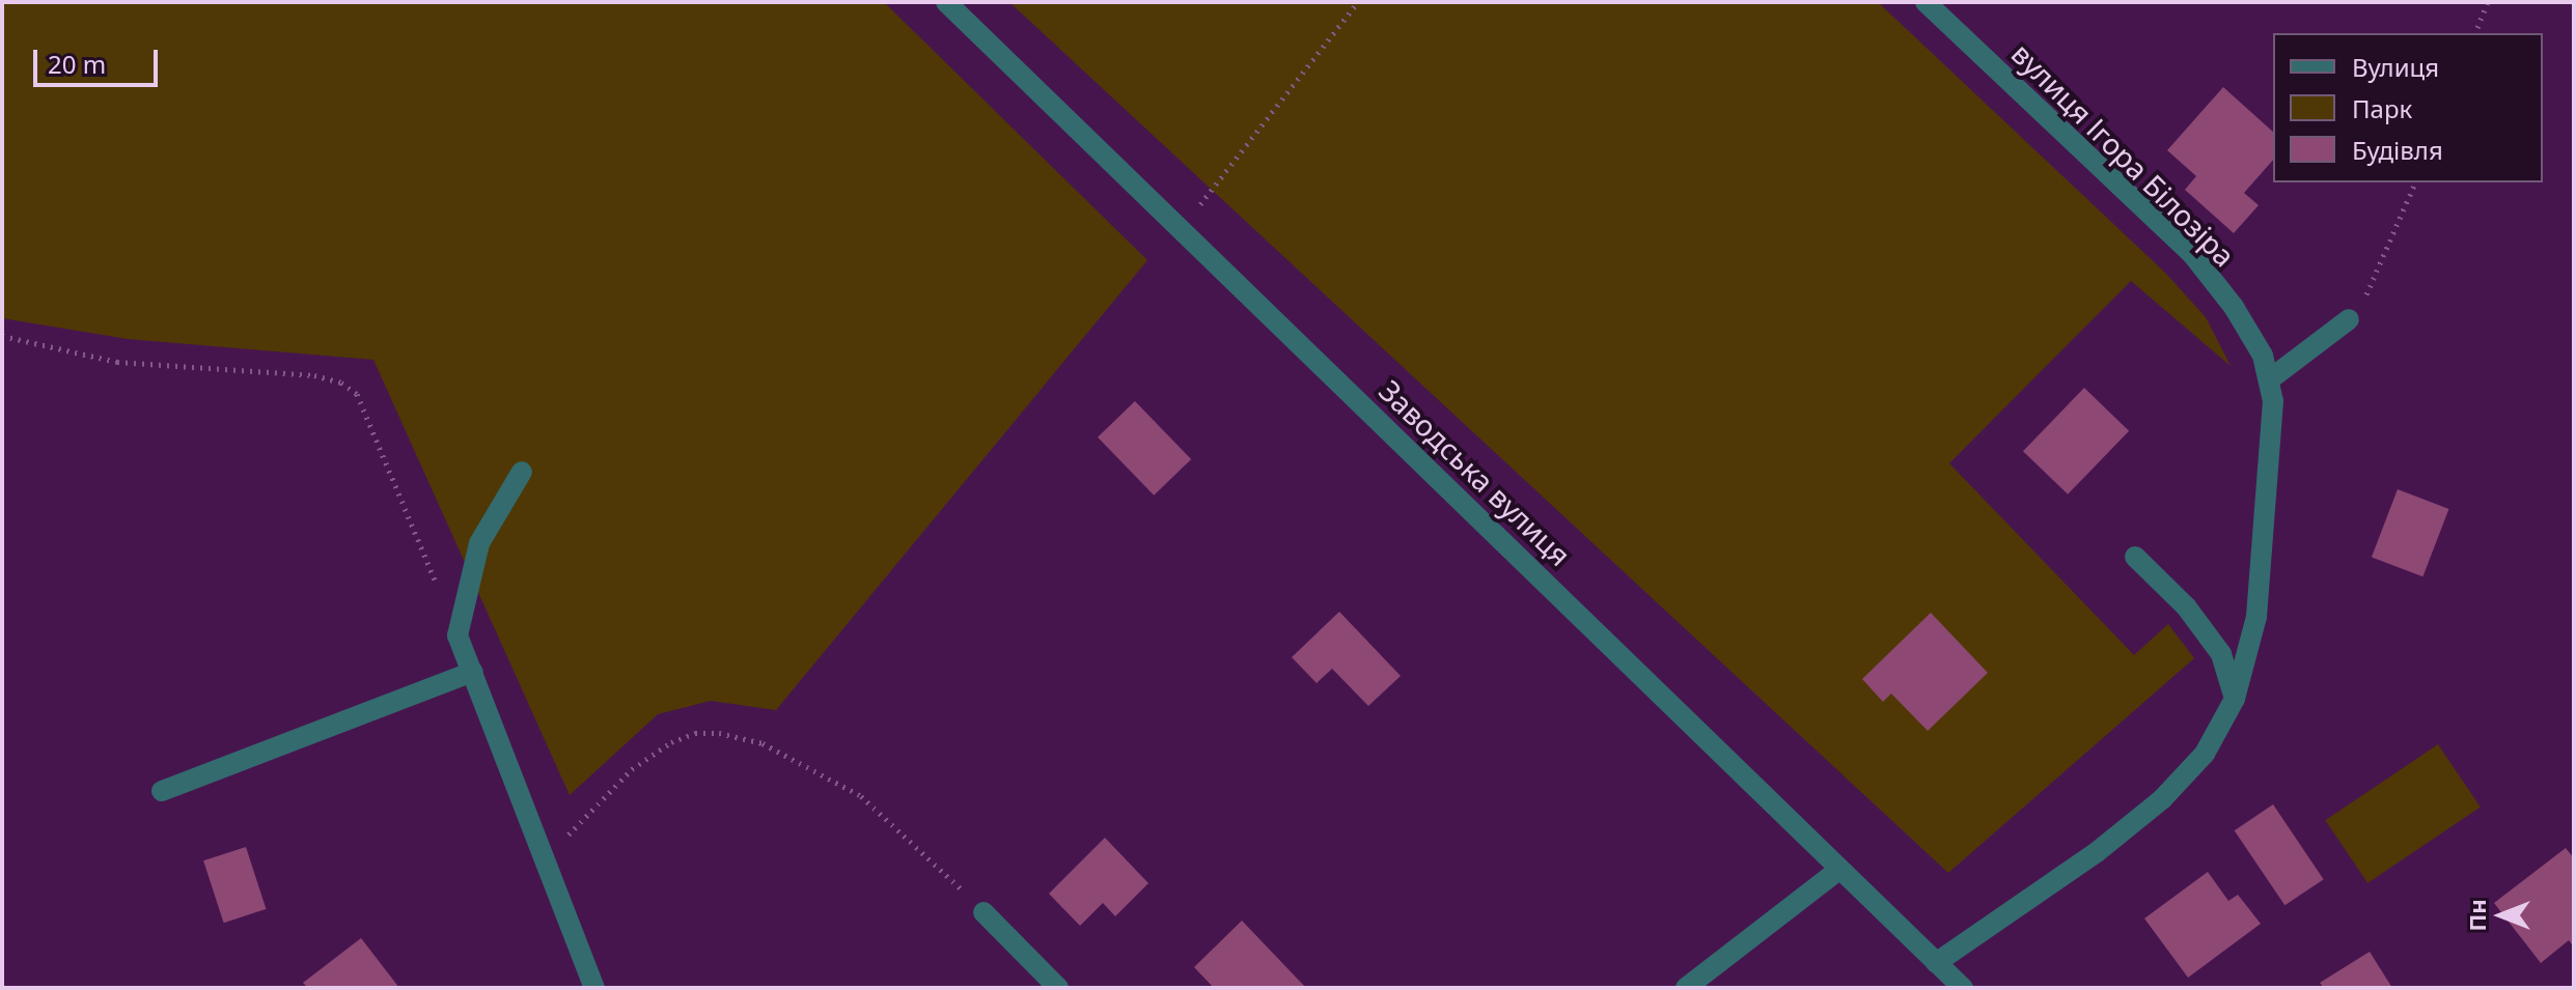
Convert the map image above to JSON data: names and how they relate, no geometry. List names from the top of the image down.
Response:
{
  "streets": {
    "street": ["вулиця Ігора Білозіра", "Заводська вулиця"]
  },
  "legend": ["Вулиця", "Парк", "Будівля"],
  "scale_bar": "20 m",
  "north": "left"
}
